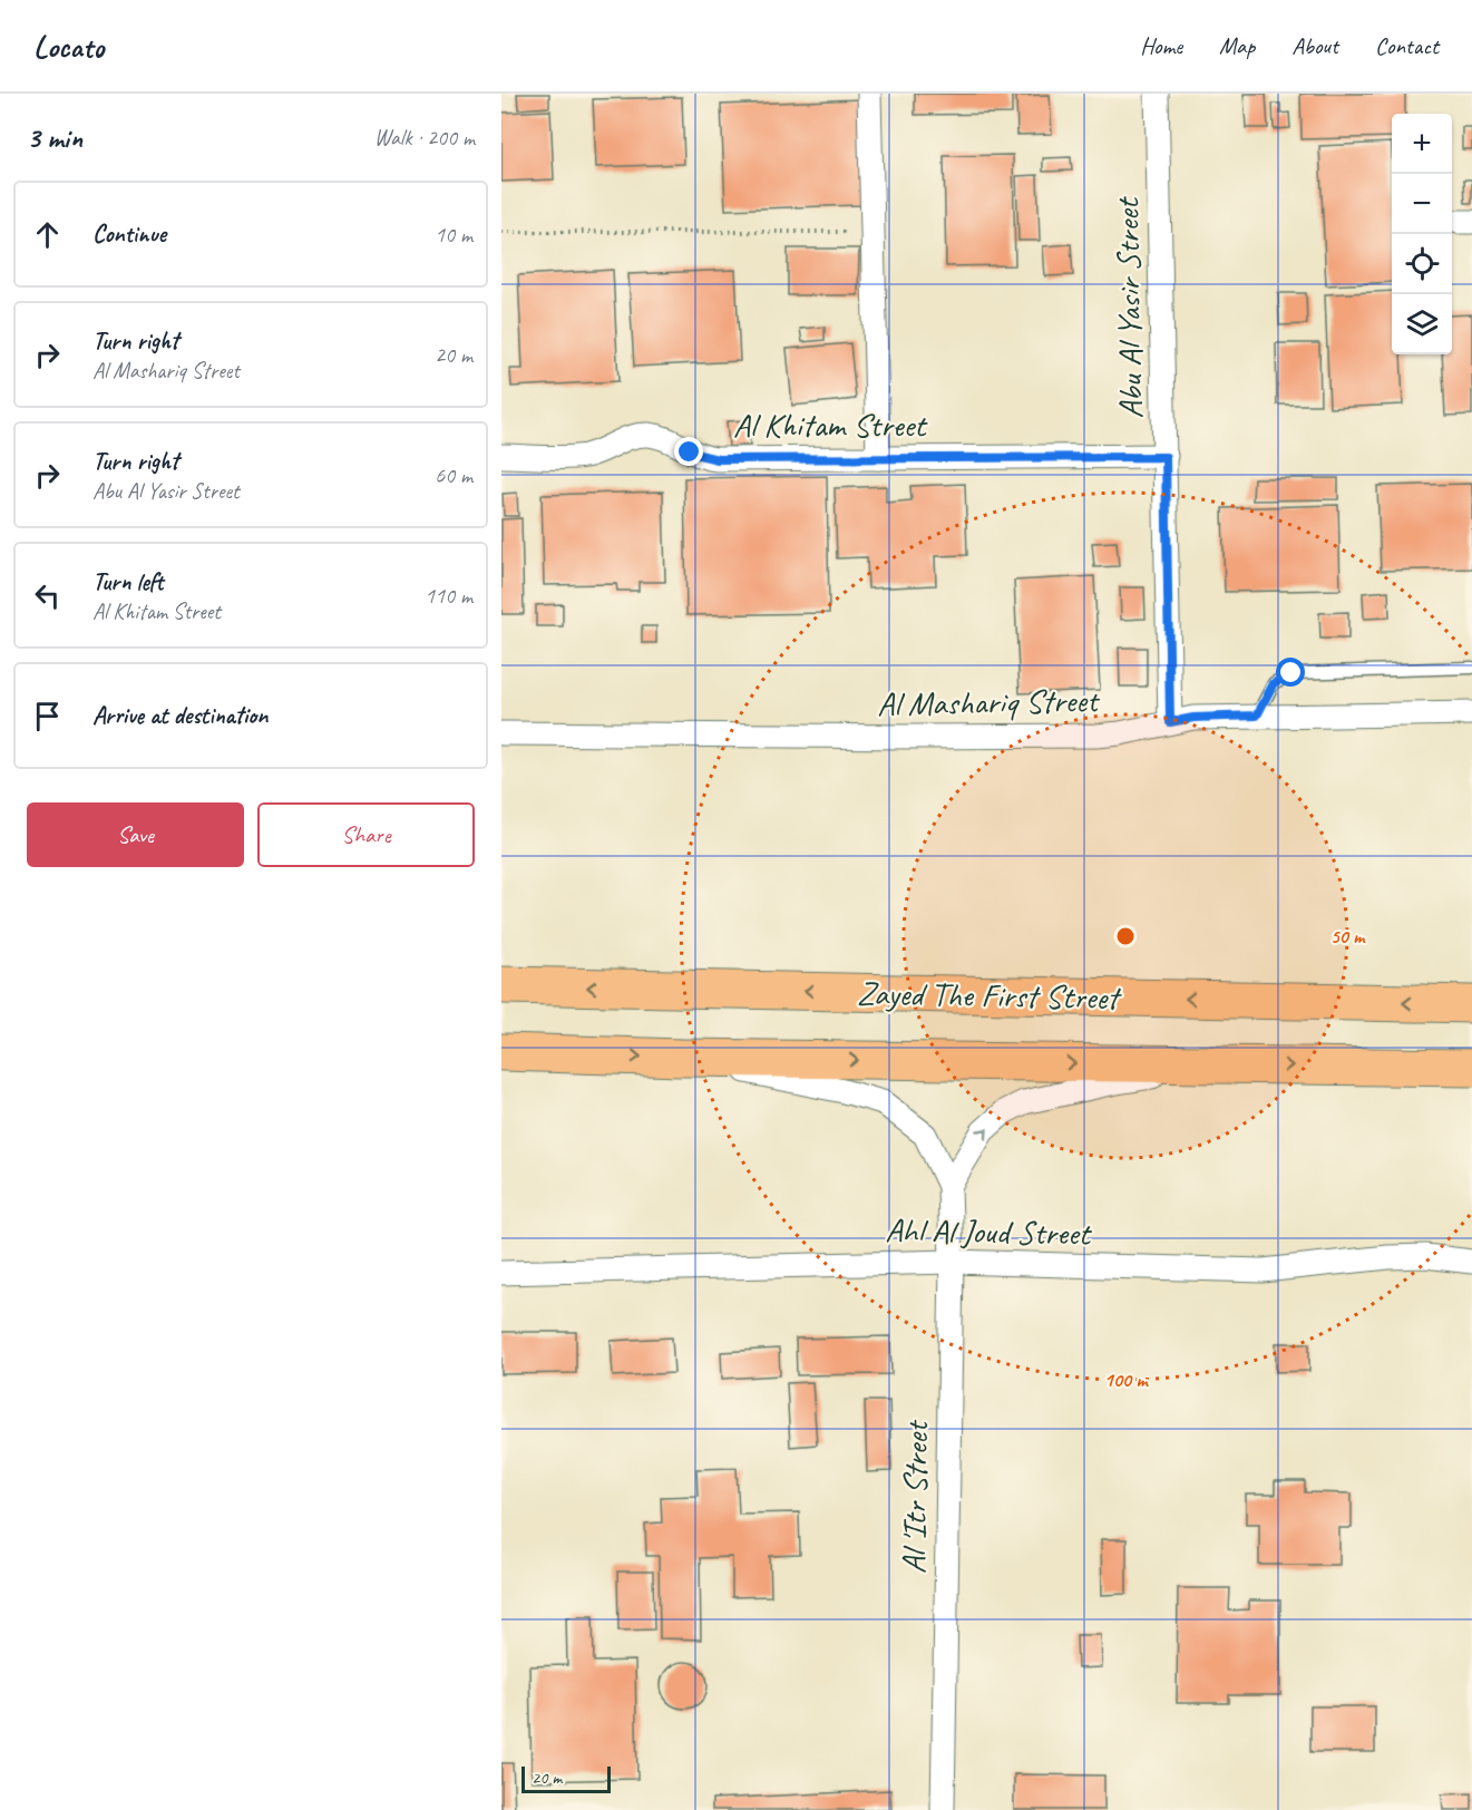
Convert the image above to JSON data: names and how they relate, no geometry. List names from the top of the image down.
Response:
{
  "streets": {
    "main road": ["Zayed The First Street"],
    "street": [
      "Abu Al Yasir Street",
      "Al Khitam Street",
      "Al Mashariq Street",
      "Ahl Al Joud Street",
      "Al 'Itr Street"
    ]
  },
  "crossings": [
    ["Abu Al Yasir Street", "Al Khitam Street"],
    ["Abu Al Yasir Street", "Al Mashariq Street"],
    ["Zayed The First Street", "Al 'Itr Street"],
    ["Ahl Al Joud Street", "Al 'Itr Street"]
  ],
  "scale_bar": "20 m",
  "page": {
    "header": "Locato",
    "nav": [
      "Home",
      "Map",
      "About",
      "Contact"
    ],
    "heading": ["3 min", "Walk · 200 m"],
    "map_buttons": ["+", "−"],
    "list": [
      ["Continue", "10 m"],
      ["Turn right", "Al Mashariq Street", "20 m"],
      ["Turn right", "Abu Al Yasir Street", "60 m"],
      ["Turn left", "Al Khitam Street", "110 m"],
      "Arrive at destination"
    ],
    "buttons": ["Save", "Share"],
    "scale": "20 m"
  },
  "rings": ["50 m", "100 m"]
}
